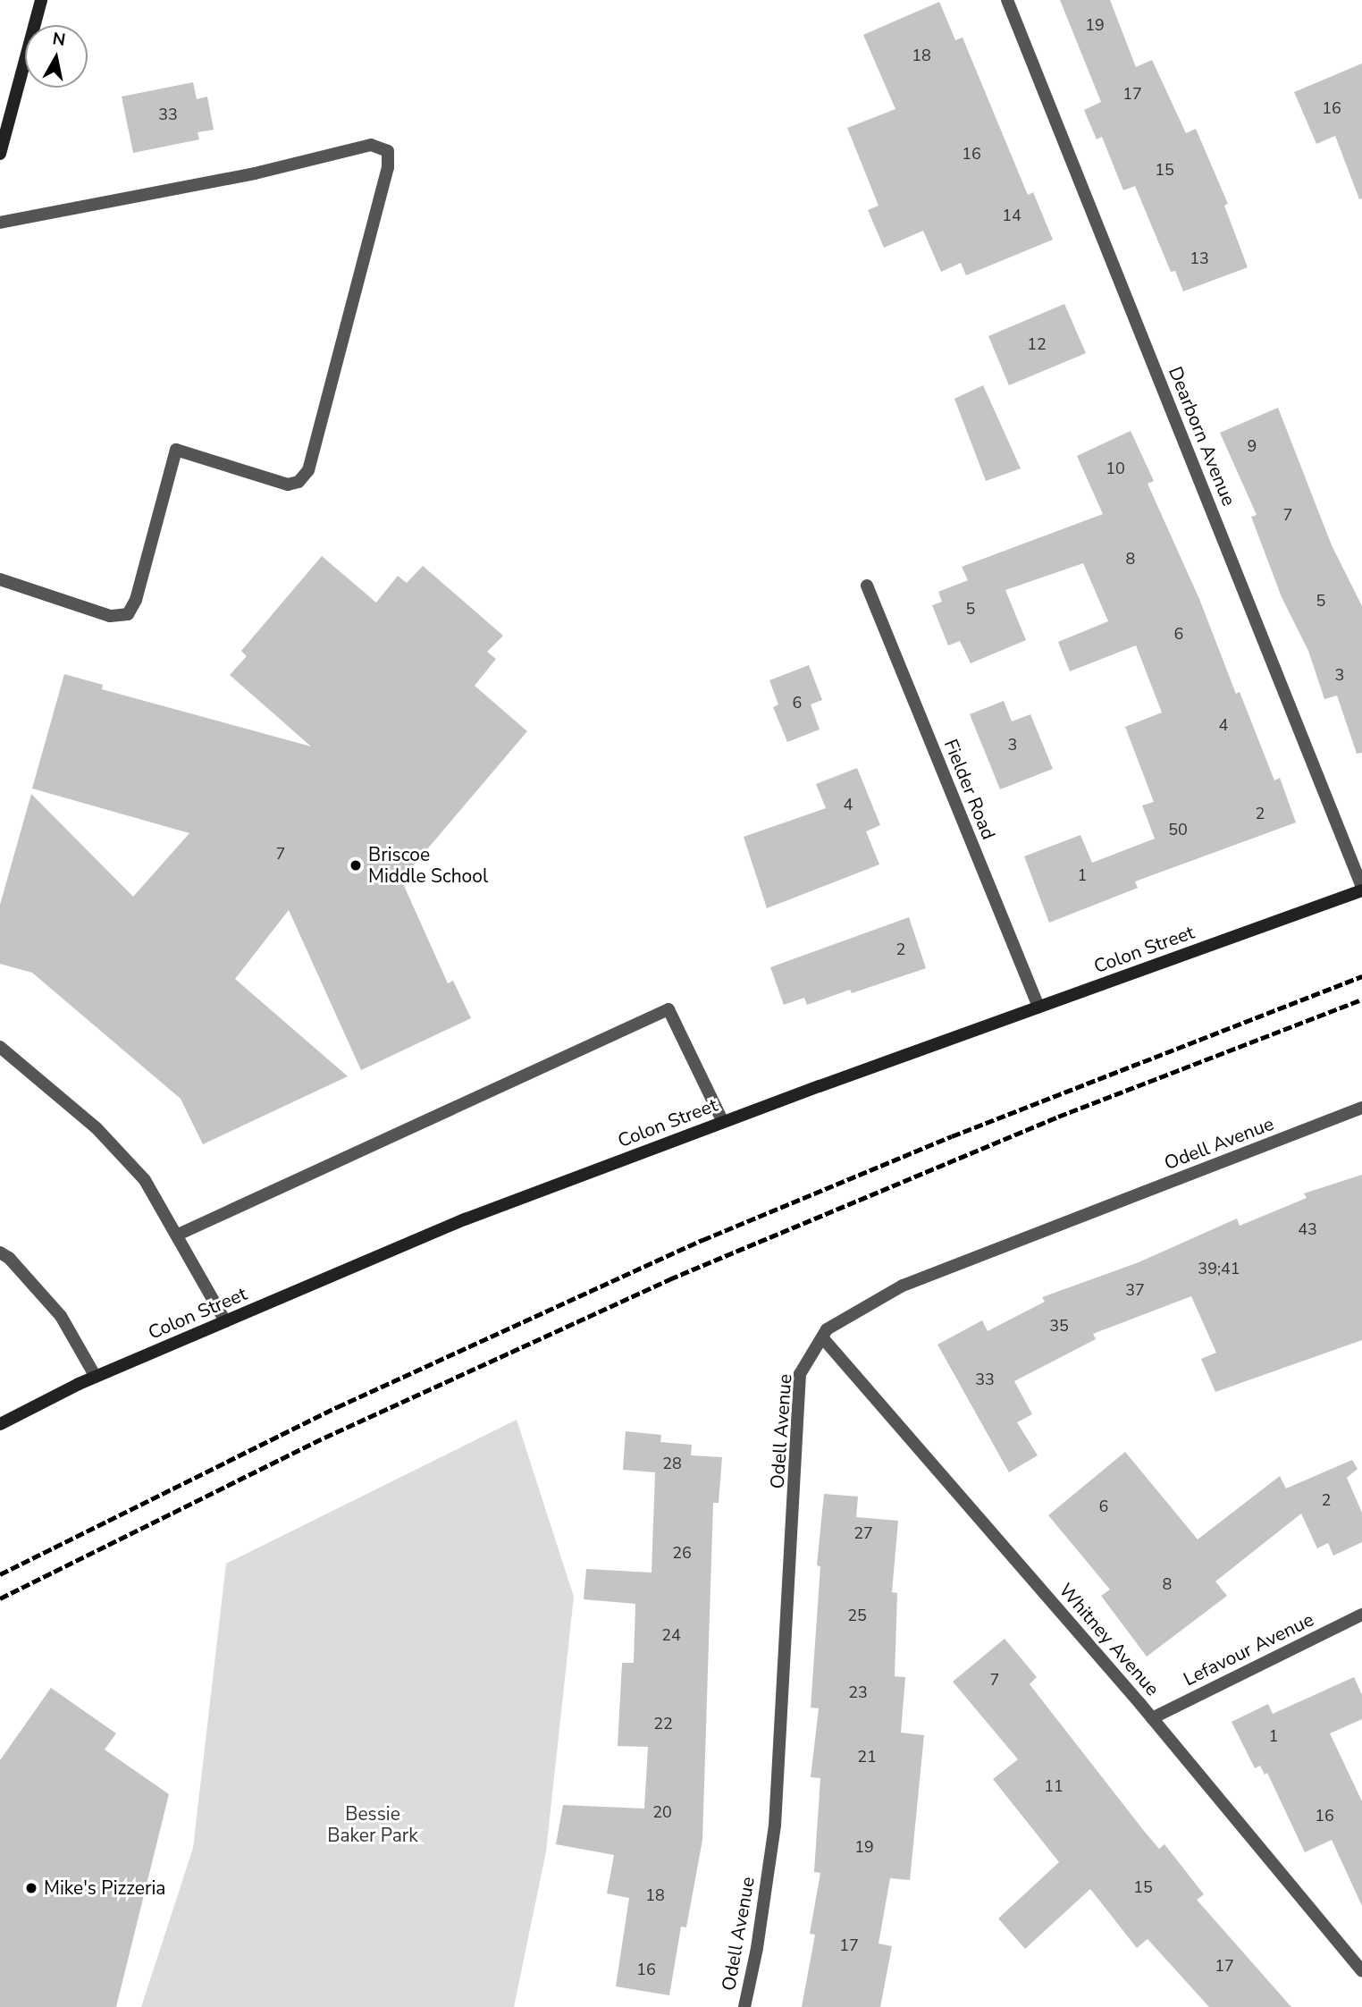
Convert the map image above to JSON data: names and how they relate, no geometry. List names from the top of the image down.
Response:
{
  "streets": {
    "main road": ["Colon Street"],
    "street": [
      "Dearborn Avenue",
      "Fielder Road",
      "Odell Avenue",
      "Whitney Avenue",
      "Lefavour Avenue"
    ]
  },
  "crossings": [
    ["Dearborn Avenue", "Colon Street"],
    ["Fielder Road", "Colon Street"],
    ["Odell Avenue", "Whitney Avenue"],
    ["Whitney Avenue", "Lefavour Avenue"]
  ],
  "parks": ["Bessie Baker Park"],
  "places": ["Briscoe Middle School", "Mike's Pizzeria"],
  "house_numbers": [
    "19",
    "18",
    "17",
    "16",
    "33",
    "16",
    "15",
    "14",
    "13",
    "12",
    "9",
    "10",
    "7",
    "8",
    "5",
    "5",
    "6",
    "3",
    "6",
    "4",
    "3",
    "4",
    "2",
    "50",
    "7",
    "1",
    "2",
    "43",
    "39;41",
    "37",
    "35",
    "33",
    "28",
    "2",
    "6",
    "27",
    "26",
    "8",
    "25",
    "24",
    "7",
    "23",
    "22",
    "1",
    "21",
    "11",
    "20",
    "16",
    "19",
    "15",
    "18",
    "17",
    "17",
    "16"
  ],
  "north": "top"
}
